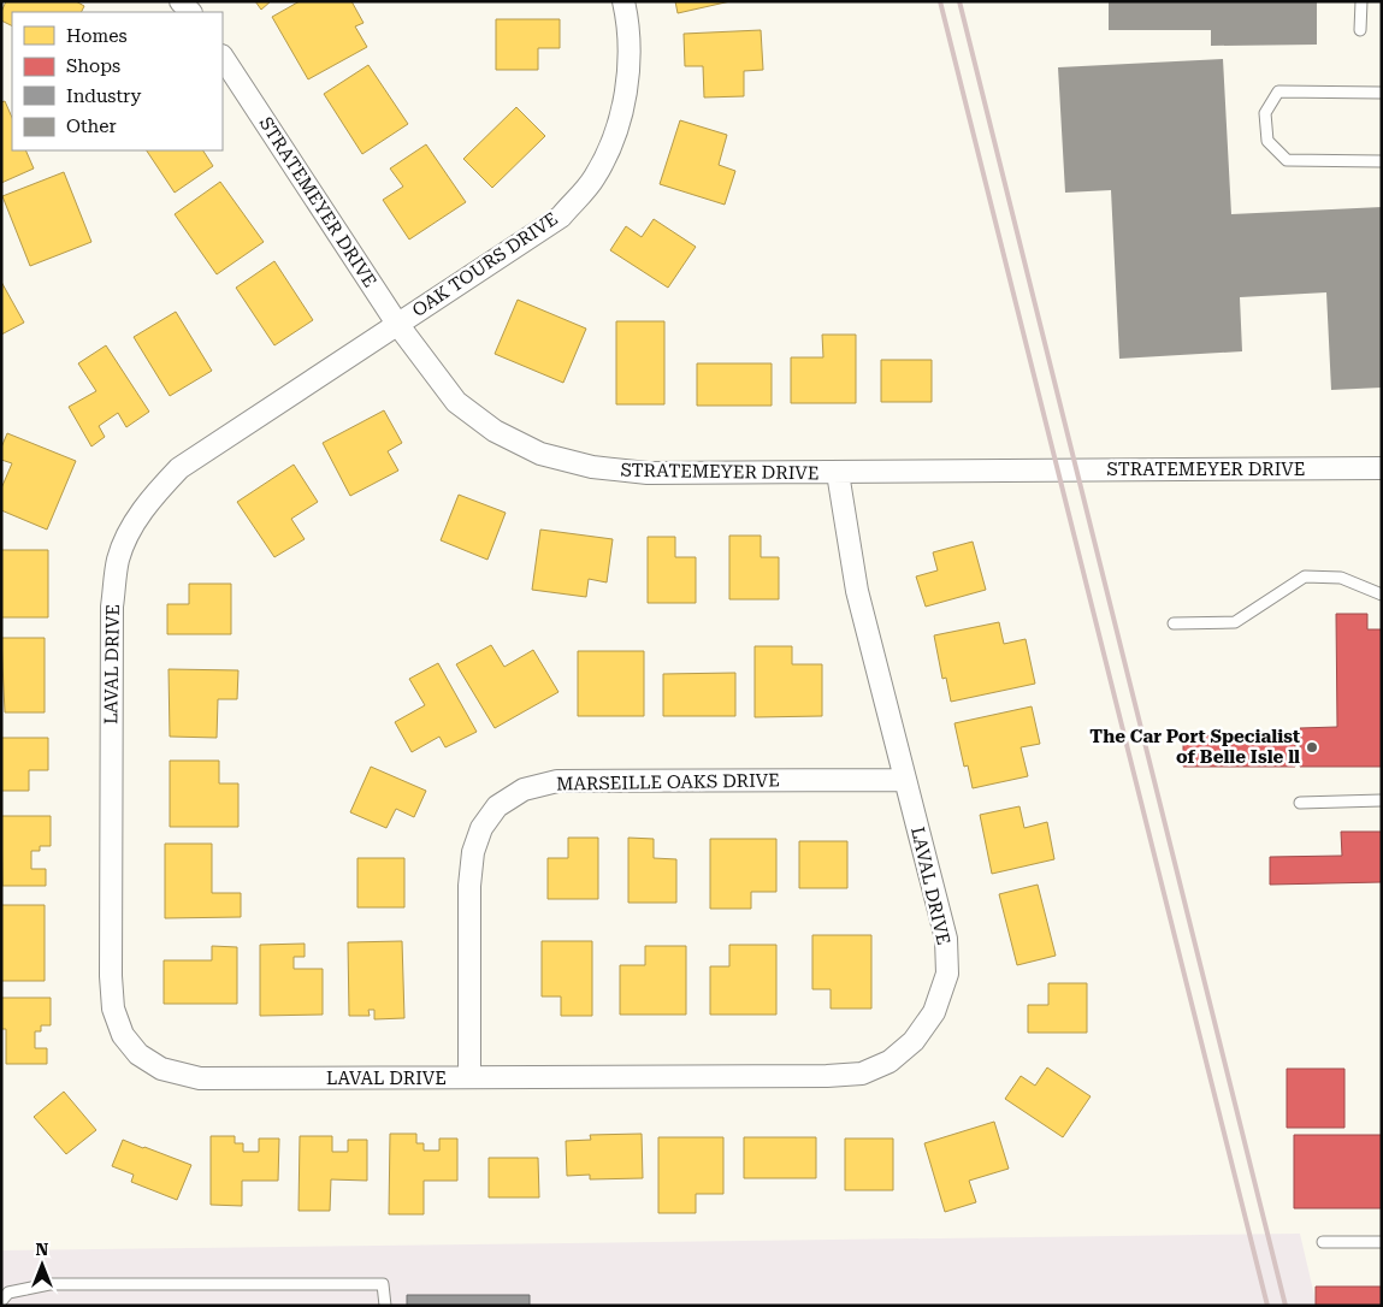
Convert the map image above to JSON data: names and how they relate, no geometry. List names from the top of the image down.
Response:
{
  "streets": {
    "street": [
      "STRATEMEYER DRIVE",
      "OAK TOURS DRIVE",
      "LAVAL DRIVE",
      "MARSEILLE OAKS DRIVE"
    ]
  },
  "crossings": [
    ["STRATEMEYER DRIVE", "OAK TOURS DRIVE"],
    ["STRATEMEYER DRIVE", "LAVAL DRIVE"],
    ["OAK TOURS DRIVE", "LAVAL DRIVE"],
    ["LAVAL DRIVE", "MARSEILLE OAKS DRIVE"]
  ],
  "places": ["The Car Port Specialist of Belle Isle ll"],
  "legend": [
    "Homes",
    "Shops",
    "Industry",
    "Other"
  ],
  "north": "top"
}
